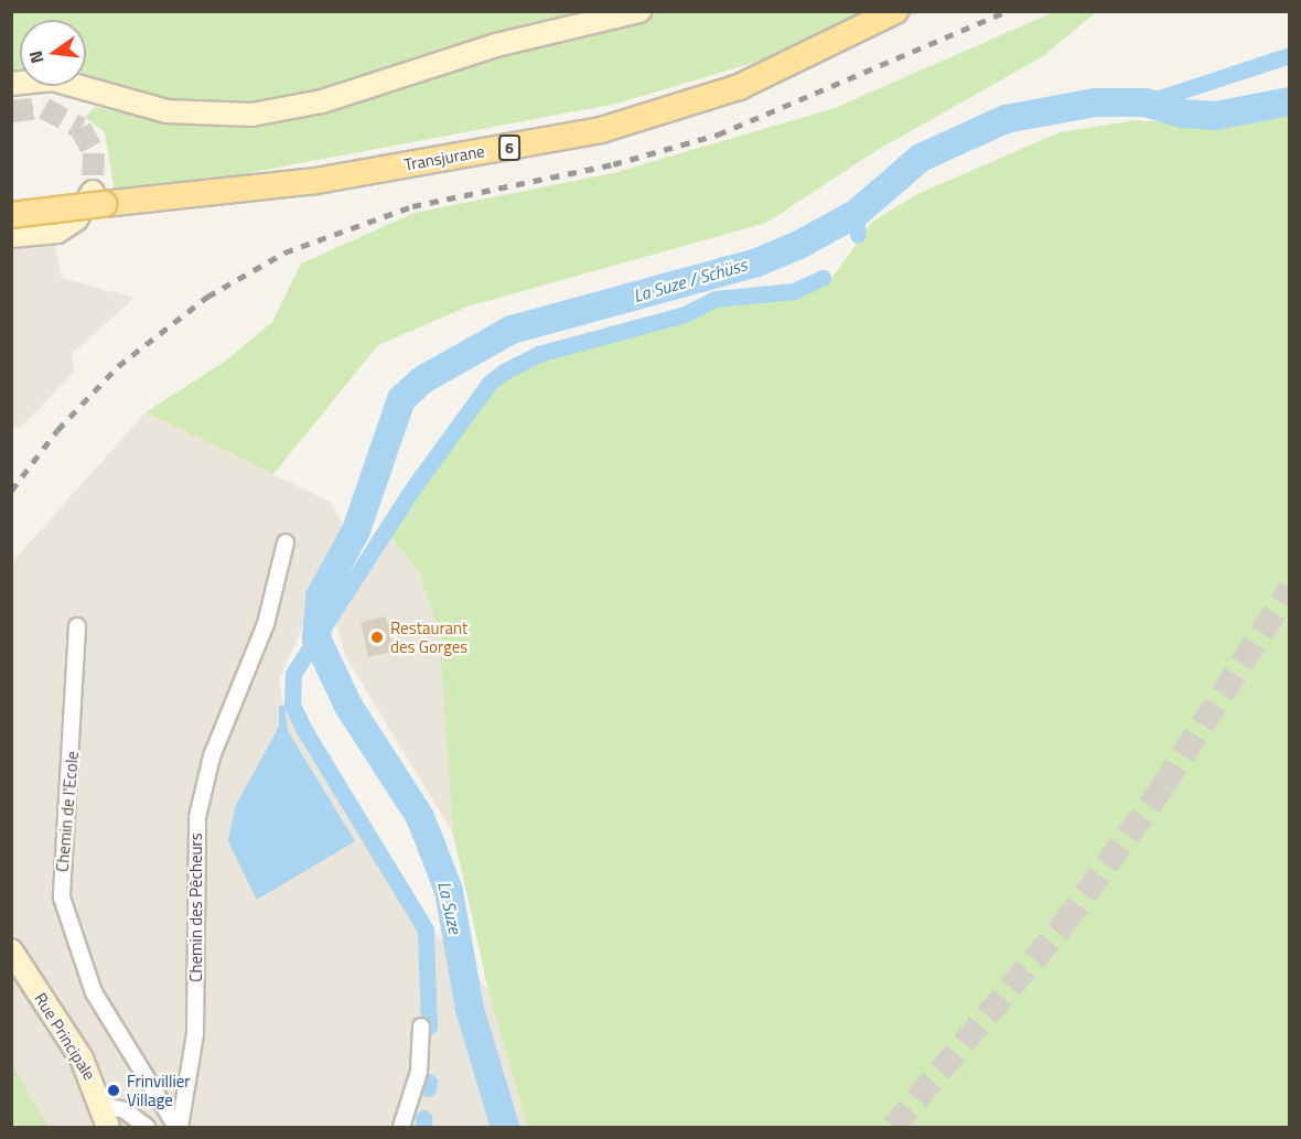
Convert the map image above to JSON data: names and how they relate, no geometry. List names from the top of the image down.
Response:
{
  "streets": {
    "main road": ["6", "Transjurane"],
    "street": ["Chemin de l'Ecole", "Chemin des Pêcheurs", "Rue Principale"]
  },
  "crossings": [
    ["Chemin de l'Ecole", "Chemin des Pêcheurs"]
  ],
  "water": ["La Suze / Schüss", "La Suze"],
  "places": ["Restaurant des Gorges", "Frinvillier Village"],
  "north": "left"
}
